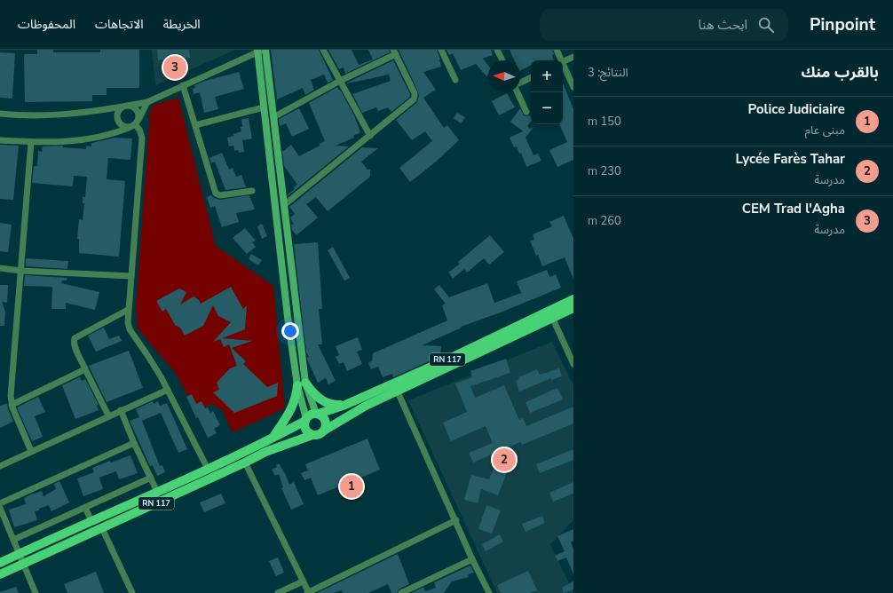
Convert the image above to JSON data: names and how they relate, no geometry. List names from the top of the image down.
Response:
{
  "streets": {
    "main road": ["RN 117"]
  },
  "north": "left",
  "page": {
    "header": "Pinpoint",
    "search": "ابحث هنا",
    "nav": ["الخريطة", "الاتجاهات", "المحفوظات"],
    "heading": ["بالقرب منك", "النتائج: 3"],
    "pins": ["3", "2", "1"],
    "map_buttons": ["+", "−"],
    "list": [
      {
        "mark": "1",
        "name": "Police Judiciaire",
        "note": "مبنى عام",
        "value": "150 m"
      },
      {
        "mark": "2",
        "name": "Lycée Farès Tahar",
        "note": "مدرسة",
        "value": "230 m"
      },
      {
        "mark": "3",
        "name": "CEM Trad l'Agha",
        "note": "مدرسة",
        "value": "260 m"
      }
    ]
  }
}
